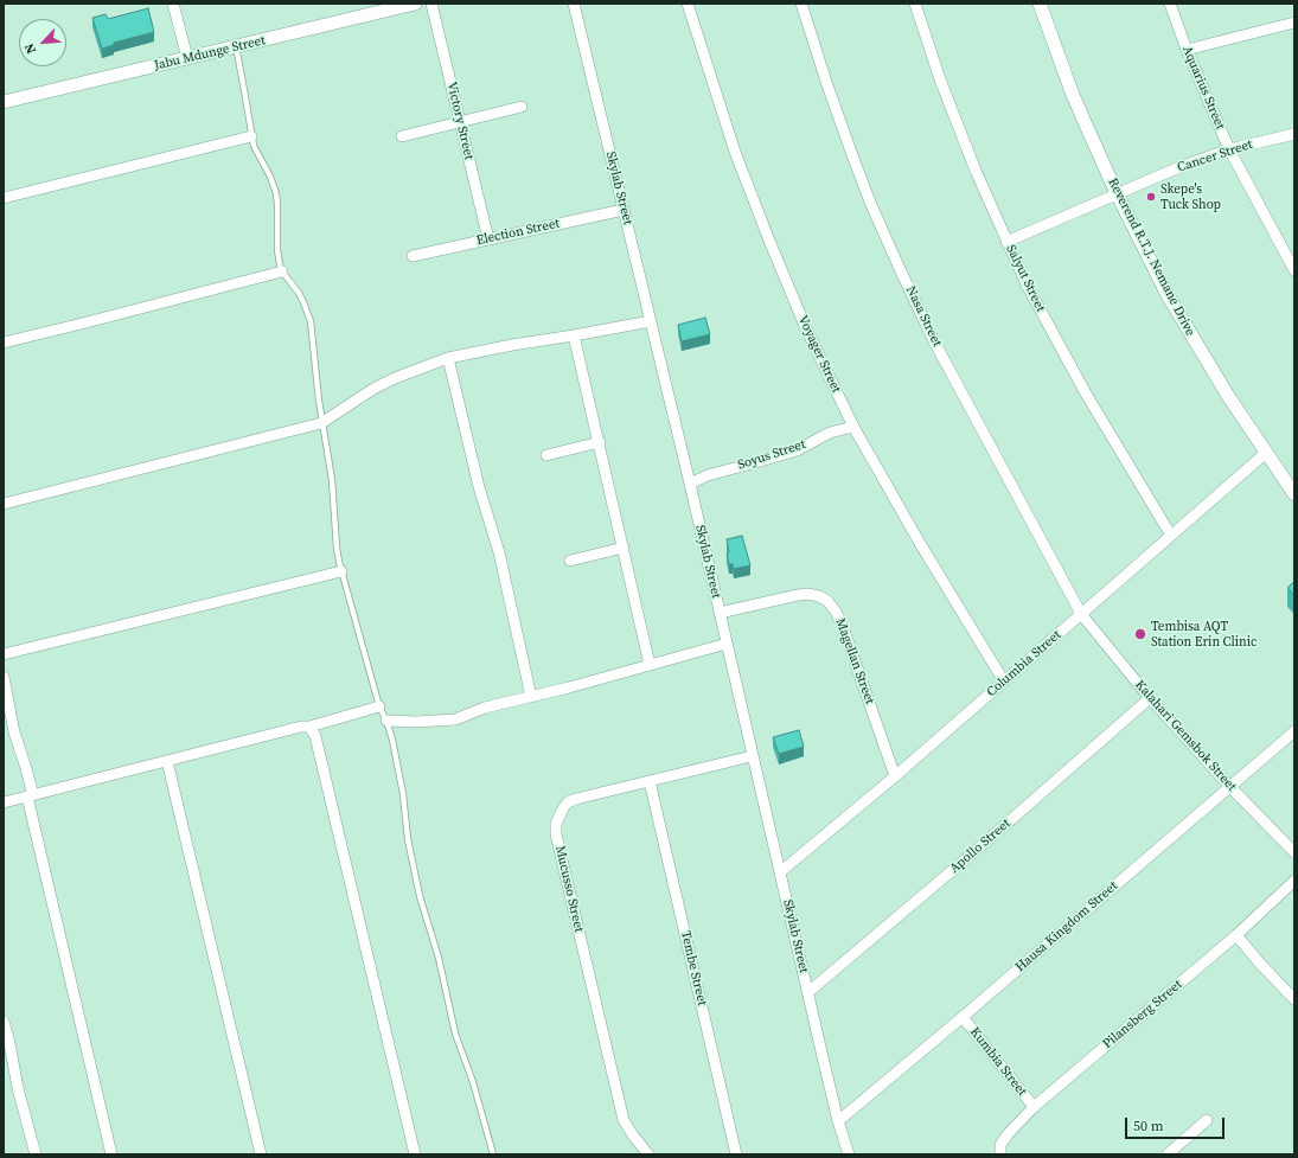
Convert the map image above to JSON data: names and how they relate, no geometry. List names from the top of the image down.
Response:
{
  "streets": {
    "street": [
      "Jabu Mdunge Street",
      "Aquarius Street",
      "Victory Street",
      "Cancer Street",
      "Skylab Street",
      "Election Street",
      "Reverend R.T.J. Nemane Drive",
      "Salyut Street",
      "Nasa Street",
      "Voyager Street",
      "Soyus Street",
      "Magellan Street",
      "Columbia Street",
      "Kalahari Gemsbok Street",
      "Apollo Street",
      "Mucusso Street",
      "Hausa Kingdom Street",
      "Tembe Street",
      "Pilansberg Street",
      "Kumbia Street"
    ]
  },
  "crossings": [
    ["Aquarius Street", "Cancer Street"],
    ["Victory Street", "Election Street"],
    ["Cancer Street", "Reverend R.T.J. Nemane Drive"],
    ["Cancer Street", "Salyut Street"],
    ["Skylab Street", "Election Street"],
    ["Skylab Street", "Soyus Street"],
    ["Skylab Street", "Magellan Street"],
    ["Skylab Street", "Columbia Street"],
    ["Skylab Street", "Apollo Street"],
    ["Skylab Street", "Mucusso Street"],
    ["Skylab Street", "Hausa Kingdom Street"],
    ["Reverend R.T.J. Nemane Drive", "Columbia Street"],
    ["Salyut Street", "Columbia Street"],
    ["Nasa Street", "Columbia Street"],
    ["Nasa Street", "Kalahari Gemsbok Street"],
    ["Voyager Street", "Soyus Street"],
    ["Voyager Street", "Columbia Street"],
    ["Magellan Street", "Columbia Street"],
    ["Columbia Street", "Kalahari Gemsbok Street"],
    ["Kalahari Gemsbok Street", "Apollo Street"],
    ["Kalahari Gemsbok Street", "Hausa Kingdom Street"],
    ["Mucusso Street", "Tembe Street"],
    ["Hausa Kingdom Street", "Kumbia Street"],
    ["Pilansberg Street", "Kumbia Street"]
  ],
  "places": ["Skepe's Tuck Shop", "Tembisa AQT Station Erin Clinic"],
  "scale_bar": "50 m",
  "north": "bottom left"
}
